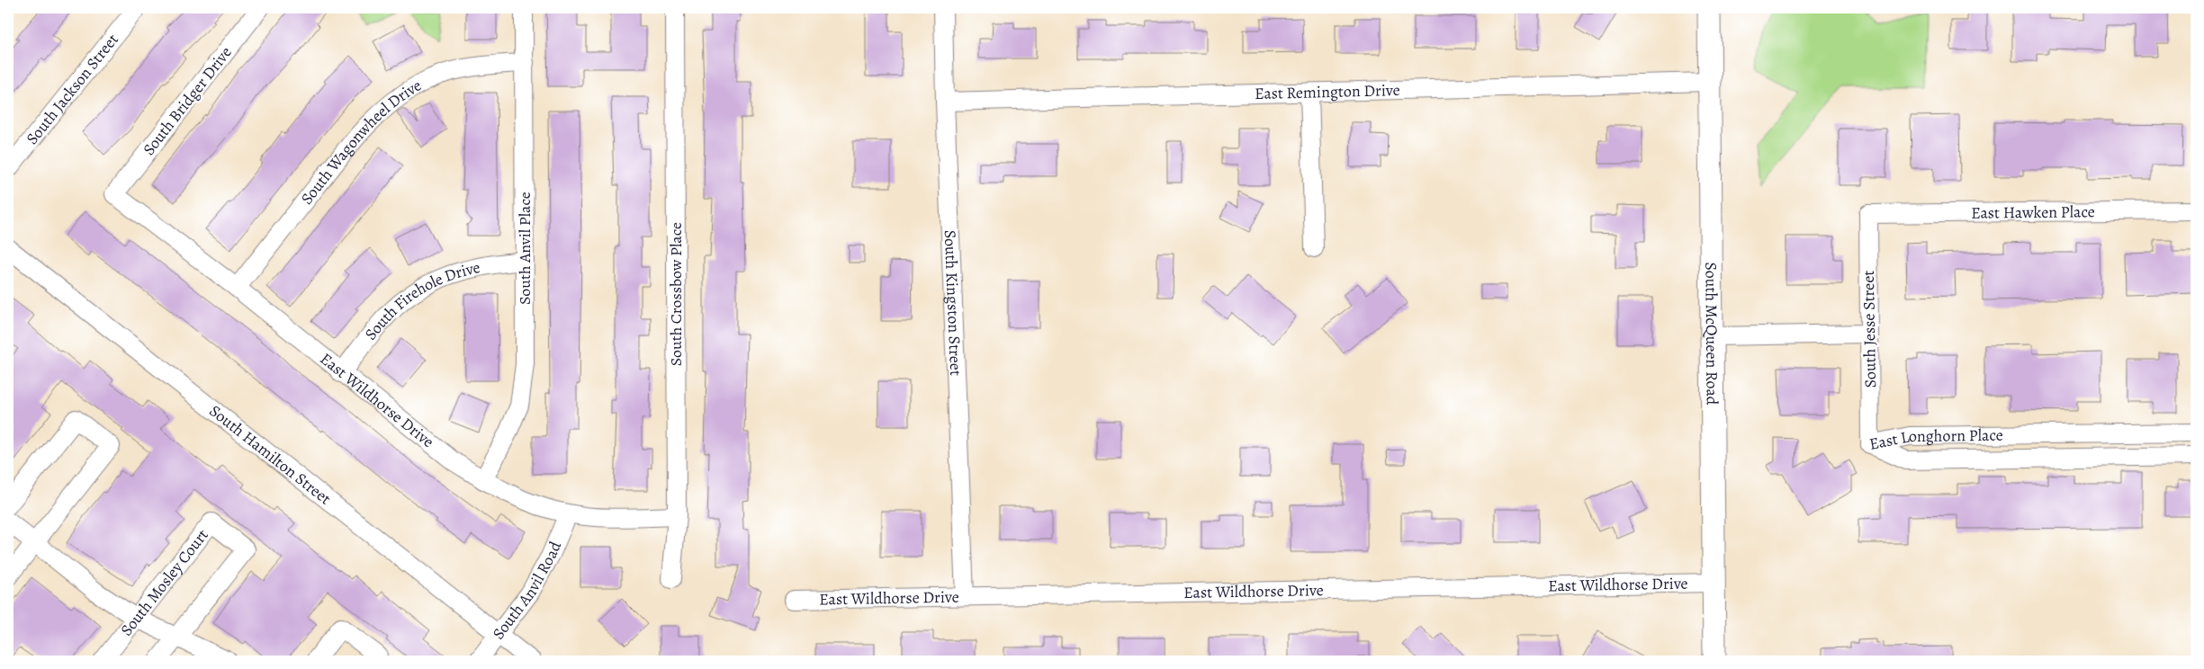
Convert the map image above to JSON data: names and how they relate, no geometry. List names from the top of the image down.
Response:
{
  "streets": {
    "main road": ["South McQueen Road"],
    "street": [
      "South Jackson Street",
      "East Remington Drive",
      "South Bridger Drive",
      "South Wagonwheel Drive",
      "East Hawken Place",
      "South Anvil Place",
      "South Crossbow Place",
      "South Kingston Street",
      "South Firehole Drive",
      "South Jesse Street",
      "East Wildhorse Drive",
      "East Longhorn Place",
      "South Hamilton Street",
      "South Mosley Court",
      "South Anvil Road"
    ]
  },
  "crossings": [
    ["East Remington Drive", "South Kingston Street"],
    ["East Remington Drive", "South McQueen Road"],
    ["South Bridger Drive", "East Wildhorse Drive"],
    ["South Wagonwheel Drive", "South Anvil Place"],
    ["South Wagonwheel Drive", "East Wildhorse Drive"],
    ["East Hawken Place", "South Jesse Street"],
    ["South Anvil Place", "South Firehole Drive"],
    ["South Anvil Place", "East Wildhorse Drive"],
    ["South Crossbow Place", "East Wildhorse Drive"],
    ["South Kingston Street", "East Wildhorse Drive"],
    ["South Firehole Drive", "East Wildhorse Drive"],
    ["South Jesse Street", "East Longhorn Place"],
    ["South McQueen Road", "East Wildhorse Drive"],
    ["East Wildhorse Drive", "South Anvil Road"],
    ["South Hamilton Street", "South Anvil Road"]
  ]
}
